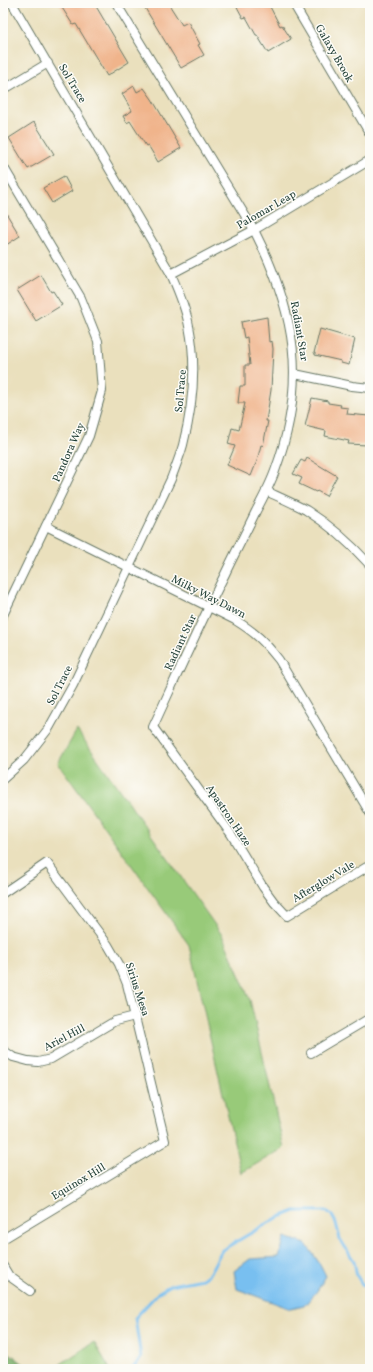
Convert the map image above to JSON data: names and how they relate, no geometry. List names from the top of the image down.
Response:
{
  "streets": {
    "street": [
      "Galaxy Brook",
      "Sol Trace",
      "Palomar Leap",
      "Radiant Star",
      "Pandora Way",
      "Milky Way Dawn",
      "Apastron Haze",
      "Afterglow Vale",
      "Sirius Mesa",
      "Ariel Hill",
      "Equinox Hill"
    ]
  },
  "crossings": [
    ["Sol Trace", "Palomar Leap"],
    ["Sol Trace", "Milky Way Dawn"],
    ["Palomar Leap", "Radiant Star"],
    ["Radiant Star", "Milky Way Dawn"],
    ["Radiant Star", "Apastron Haze"],
    ["Pandora Way", "Milky Way Dawn"],
    ["Apastron Haze", "Afterglow Vale"],
    ["Sirius Mesa", "Ariel Hill"],
    ["Sirius Mesa", "Equinox Hill"]
  ]
}
